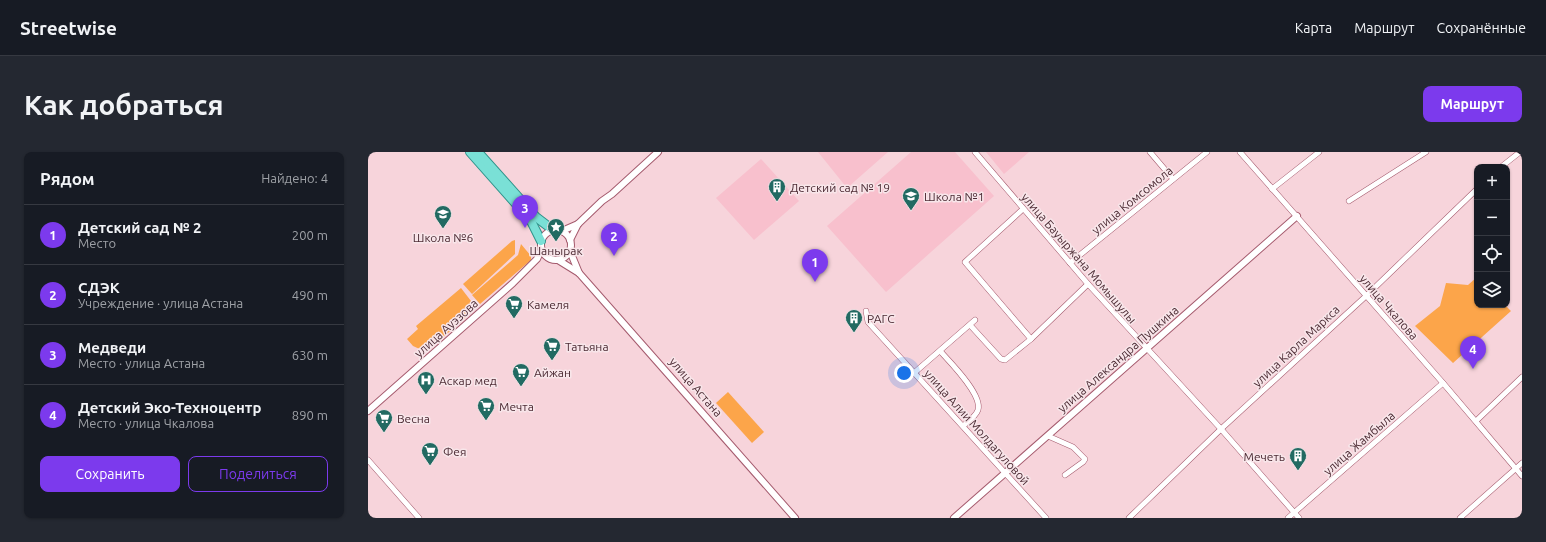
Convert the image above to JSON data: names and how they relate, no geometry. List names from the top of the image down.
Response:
{
  "streets": {
    "street": [
      "улица Комсомола",
      "улица Бауыржана Момышулы",
      "улица Чкалова",
      "улица Ауэзова",
      "улица Карла Маркса",
      "улица Александра Пушкина",
      "улица Астана",
      "улица Алии Молдагуловой",
      "улица Жамбыла"
    ]
  },
  "crossings": [
    ["улица Комсомола", "улица Бауыржана Момышулы"],
    ["улица Бауыржана Момышулы", "улица Карла Маркса"],
    ["улица Бауыржана Момышулы", "улица Александра Пушкина"],
    ["улица Бауыржана Момышулы", "улица Жамбыла"],
    ["улица Чкалова", "улица Карла Маркса"],
    ["улица Чкалова", "улица Александра Пушкина"],
    ["улица Чкалова", "улица Жамбыла"],
    ["улица Александра Пушкина", "улица Алии Молдагуловой"]
  ],
  "places": {
    "building": ["Детский сад № 19", "РАГС", "Мечеть"],
    "school or university": ["Школа №1", "Школа №6"],
    "place": ["Шанырак"],
    "supermarket": [
      "Камеля",
      "Татьяна",
      "Айжан",
      "Мечта",
      "Весна",
      "Фея"
    ],
    "hospital": ["Аскар мед"]
  },
  "page": {
    "header": "Streetwise",
    "nav": ["Карта", "Маршрут", "Сохранённые"],
    "buttons": [
      "Маршрут",
      ["Сохранить", "Поделиться"]
    ],
    "title": "Как добраться",
    "heading": ["Рядом", "Найдено: 4"],
    "map_buttons": ["+", "−"],
    "pins": [
      "3",
      "2",
      "1",
      "4"
    ],
    "list": [
      {
        "mark": "1",
        "name": "Детский сад № 2",
        "note": "Место",
        "value": "200 m"
      },
      {
        "mark": "2",
        "name": "СДЭК",
        "note": "Учреждение · улица Астана",
        "value": "490 m"
      },
      {
        "mark": "3",
        "name": "Медведи",
        "note": "Место · улица Астана",
        "value": "630 m"
      },
      {
        "mark": "4",
        "name": "Детский Эко-Техноцентр",
        "note": "Место · улица Чкалова",
        "value": "890 m"
      }
    ]
  }
}
